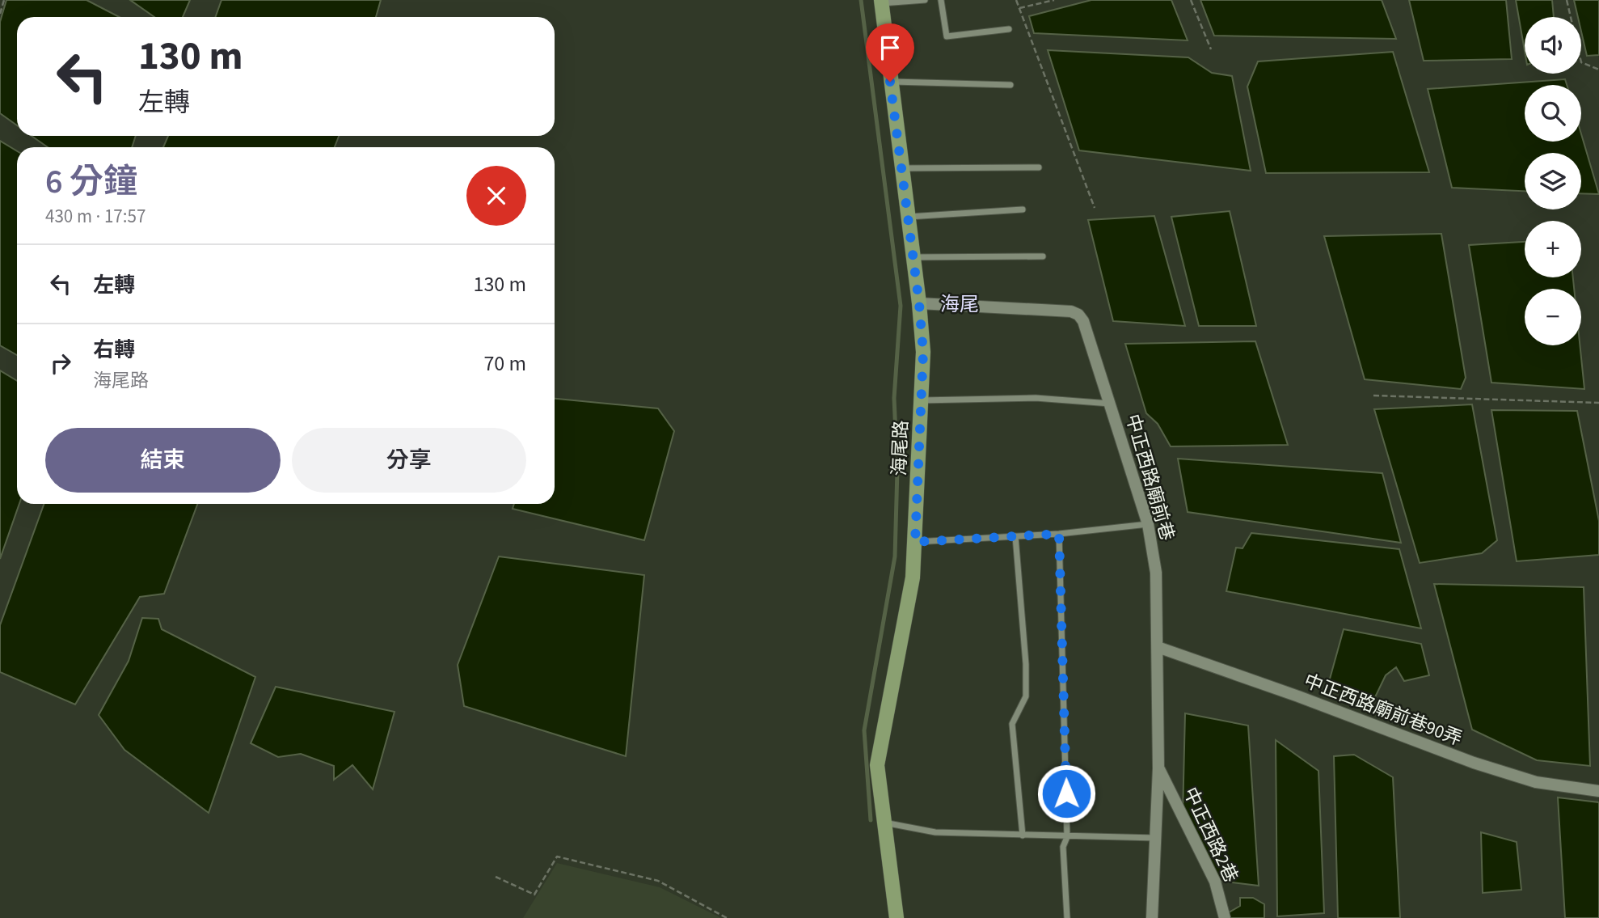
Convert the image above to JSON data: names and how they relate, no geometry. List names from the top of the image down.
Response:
{
  "streets": {
    "street": [
      "海尾路",
      "中正西路廟前巷",
      "中正西路廟前巷90弄",
      "中正西路2巷"
    ]
  },
  "crossings": [
    ["海尾路", "中正西路廟前巷"],
    ["中正西路廟前巷", "中正西路廟前巷90弄"],
    ["中正西路廟前巷", "中正西路2巷"]
  ],
  "districts": ["海尾"],
  "page": {
    "map_buttons": ["+", "−"],
    "turn": ["130 m", "左轉"],
    "heading": ["6 分鐘", "430 m · 17:57"],
    "list": [
      {
        "name": "左轉",
        "value": "130 m"
      },
      {
        "name": "右轉",
        "note": "海尾路",
        "value": "70 m"
      }
    ],
    "buttons": ["結束", "分享"]
  }
}
